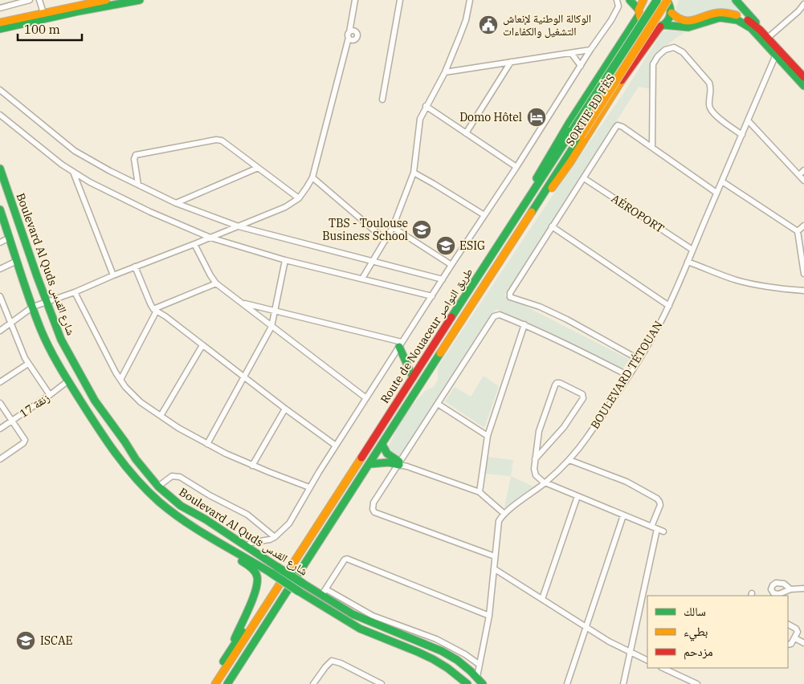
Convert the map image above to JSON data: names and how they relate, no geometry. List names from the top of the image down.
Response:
{
  "streets": {
    "main road": ["SORTIE BD FÈS", "Boulevard Al Quds شارع القدس", "Route de Nouaceur طريق النواصر"],
    "street": ["AÉROPORT", "BOULEVARD TÉTOUAN", "زنقة 17"]
  },
  "crossings": [
    ["SORTIE BD FÈS", "Route de Nouaceur طريق النواصر"],
    ["AÉROPORT", "BOULEVARD TÉTOUAN"],
    ["Boulevard Al Quds شارع القدس", "BOULEVARD TÉTOUAN"],
    ["Boulevard Al Quds شارع القدس", "زنقة 17"]
  ],
  "places": {
    "public building": ["الوكالة الوطنية لإنعاش التشغيل والكفاءات"],
    "hotel": ["Domo Hôtel"],
    "school or university": ["TBS - Toulouse Business School", "ESIG", "ISCAE"]
  },
  "legend": ["سالك", "بطيء", "مزدحم"],
  "scale_bar": "100 m"
}
